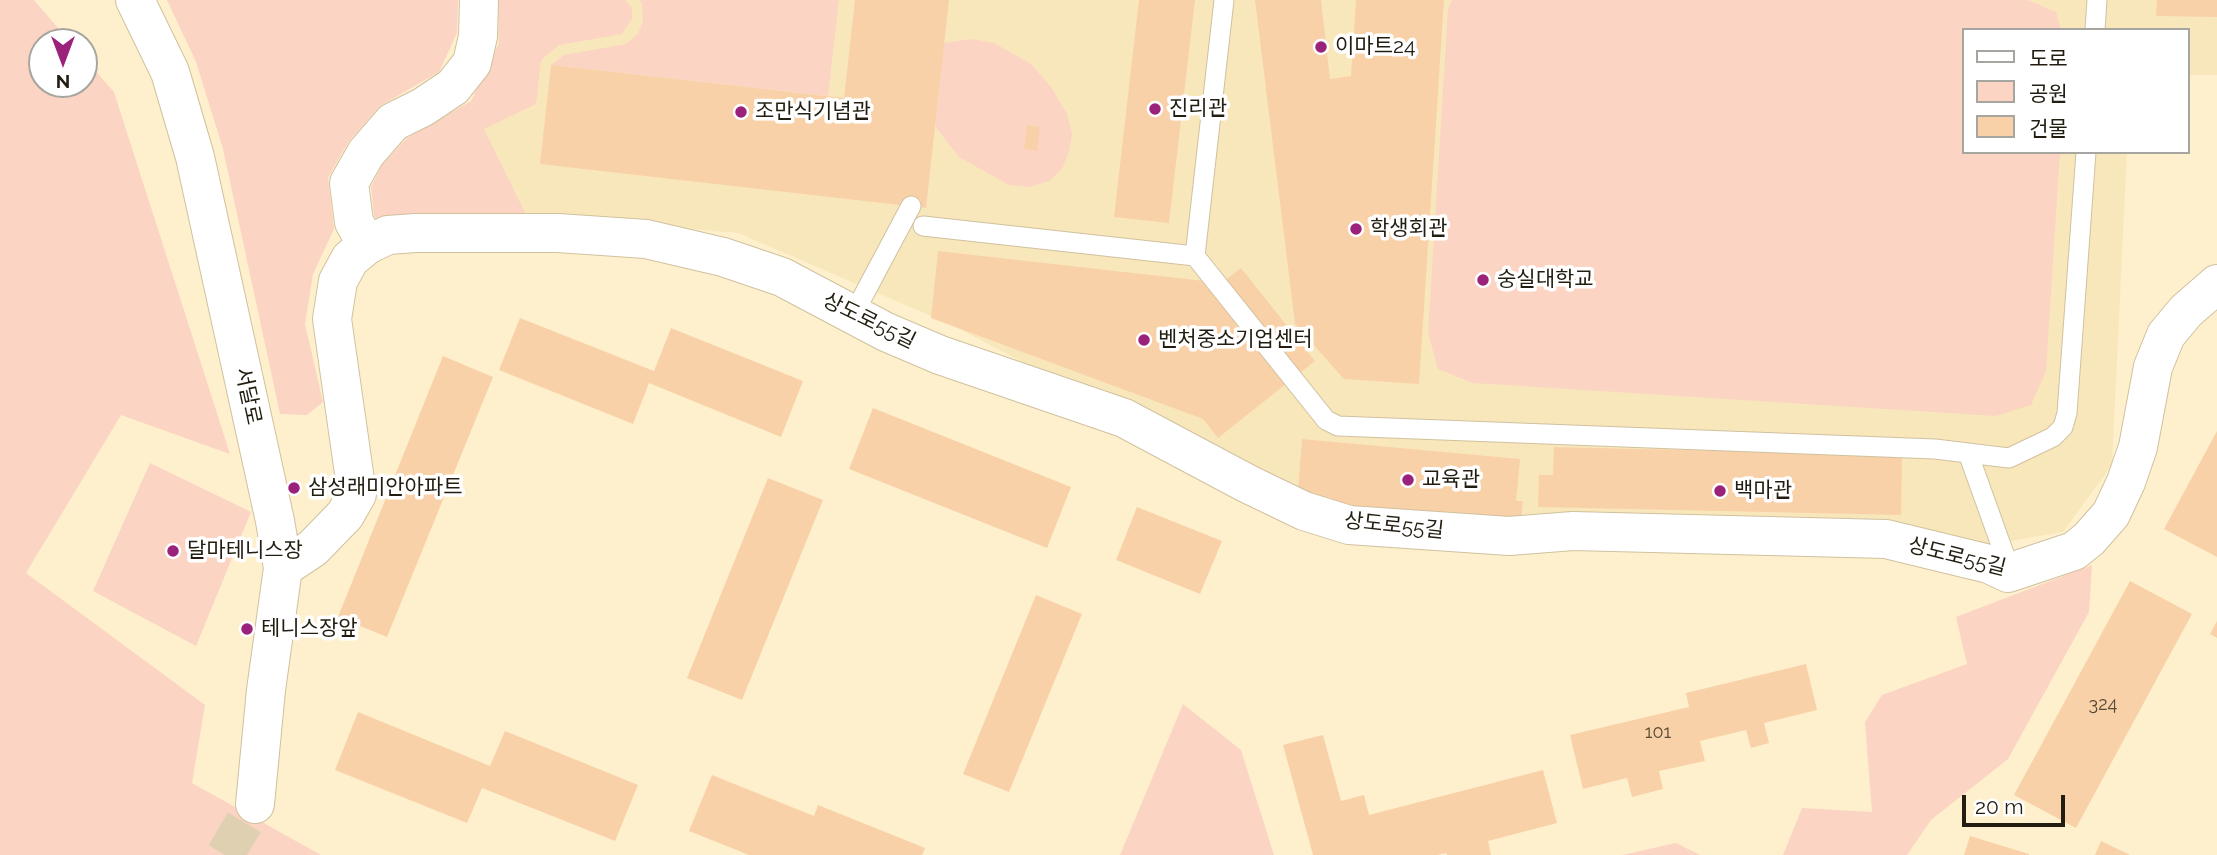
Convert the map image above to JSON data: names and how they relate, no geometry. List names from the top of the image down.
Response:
{
  "streets": {
    "street": ["상도로55길", "서달로"]
  },
  "crossings": [
    ["상도로55길", "서달로"]
  ],
  "places": [
    "이마트24",
    "진리관",
    "조만식기념관",
    "학생회관",
    "숭실대학교",
    "벤처중소기업센터",
    "교육관",
    "삼성래미안아파트",
    "백마관",
    "달마테니스장",
    "테니스장앞"
  ],
  "house_numbers": ["324", "101"],
  "legend": ["도로", "공원", "건물"],
  "scale_bar": "20 m",
  "north": "bottom"
}
